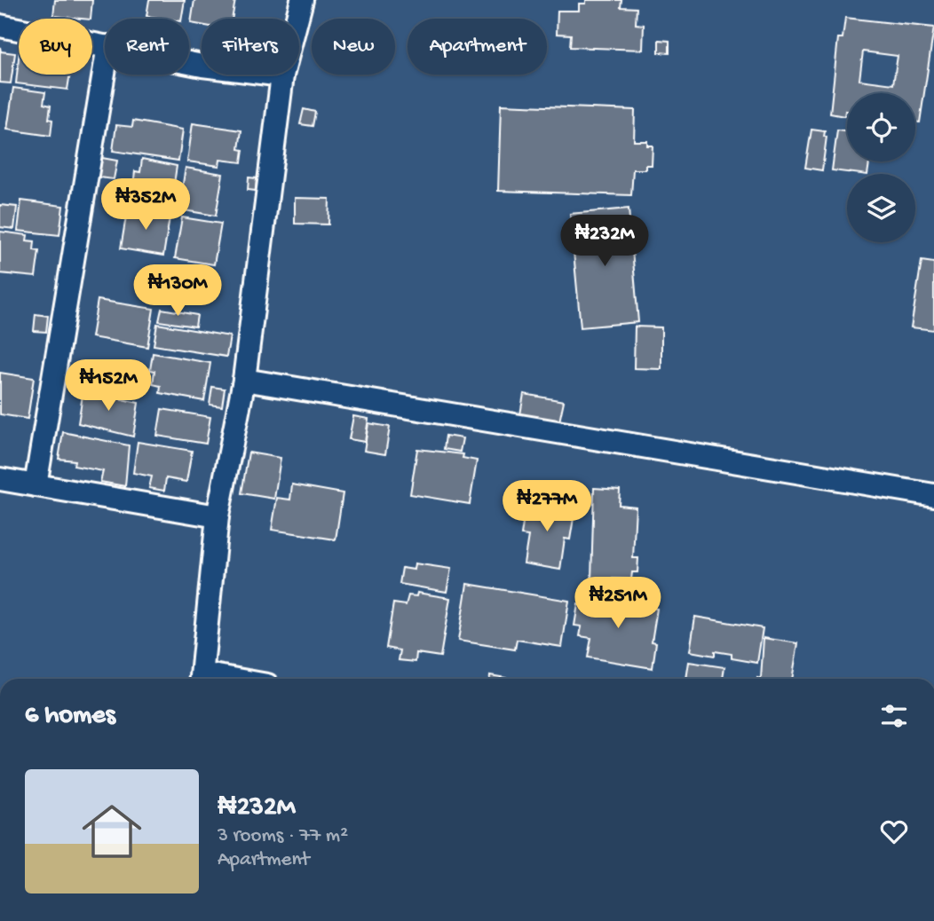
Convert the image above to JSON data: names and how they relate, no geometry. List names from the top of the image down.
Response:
{
  "page": {
    "chip": [
      "Buy",
      "Rent",
      "Filters",
      "New",
      "Apartment"
    ],
    "price": [
      "₦352M",
      "₦232M",
      "₦130M",
      "₦152M",
      "₦277M",
      "₦251M"
    ],
    "heading": "6 homes",
    "list": [
      {
        "name": "₦232M",
        "note": "3 rooms · 77 m² · Apartment"
      }
    ]
  }
}
